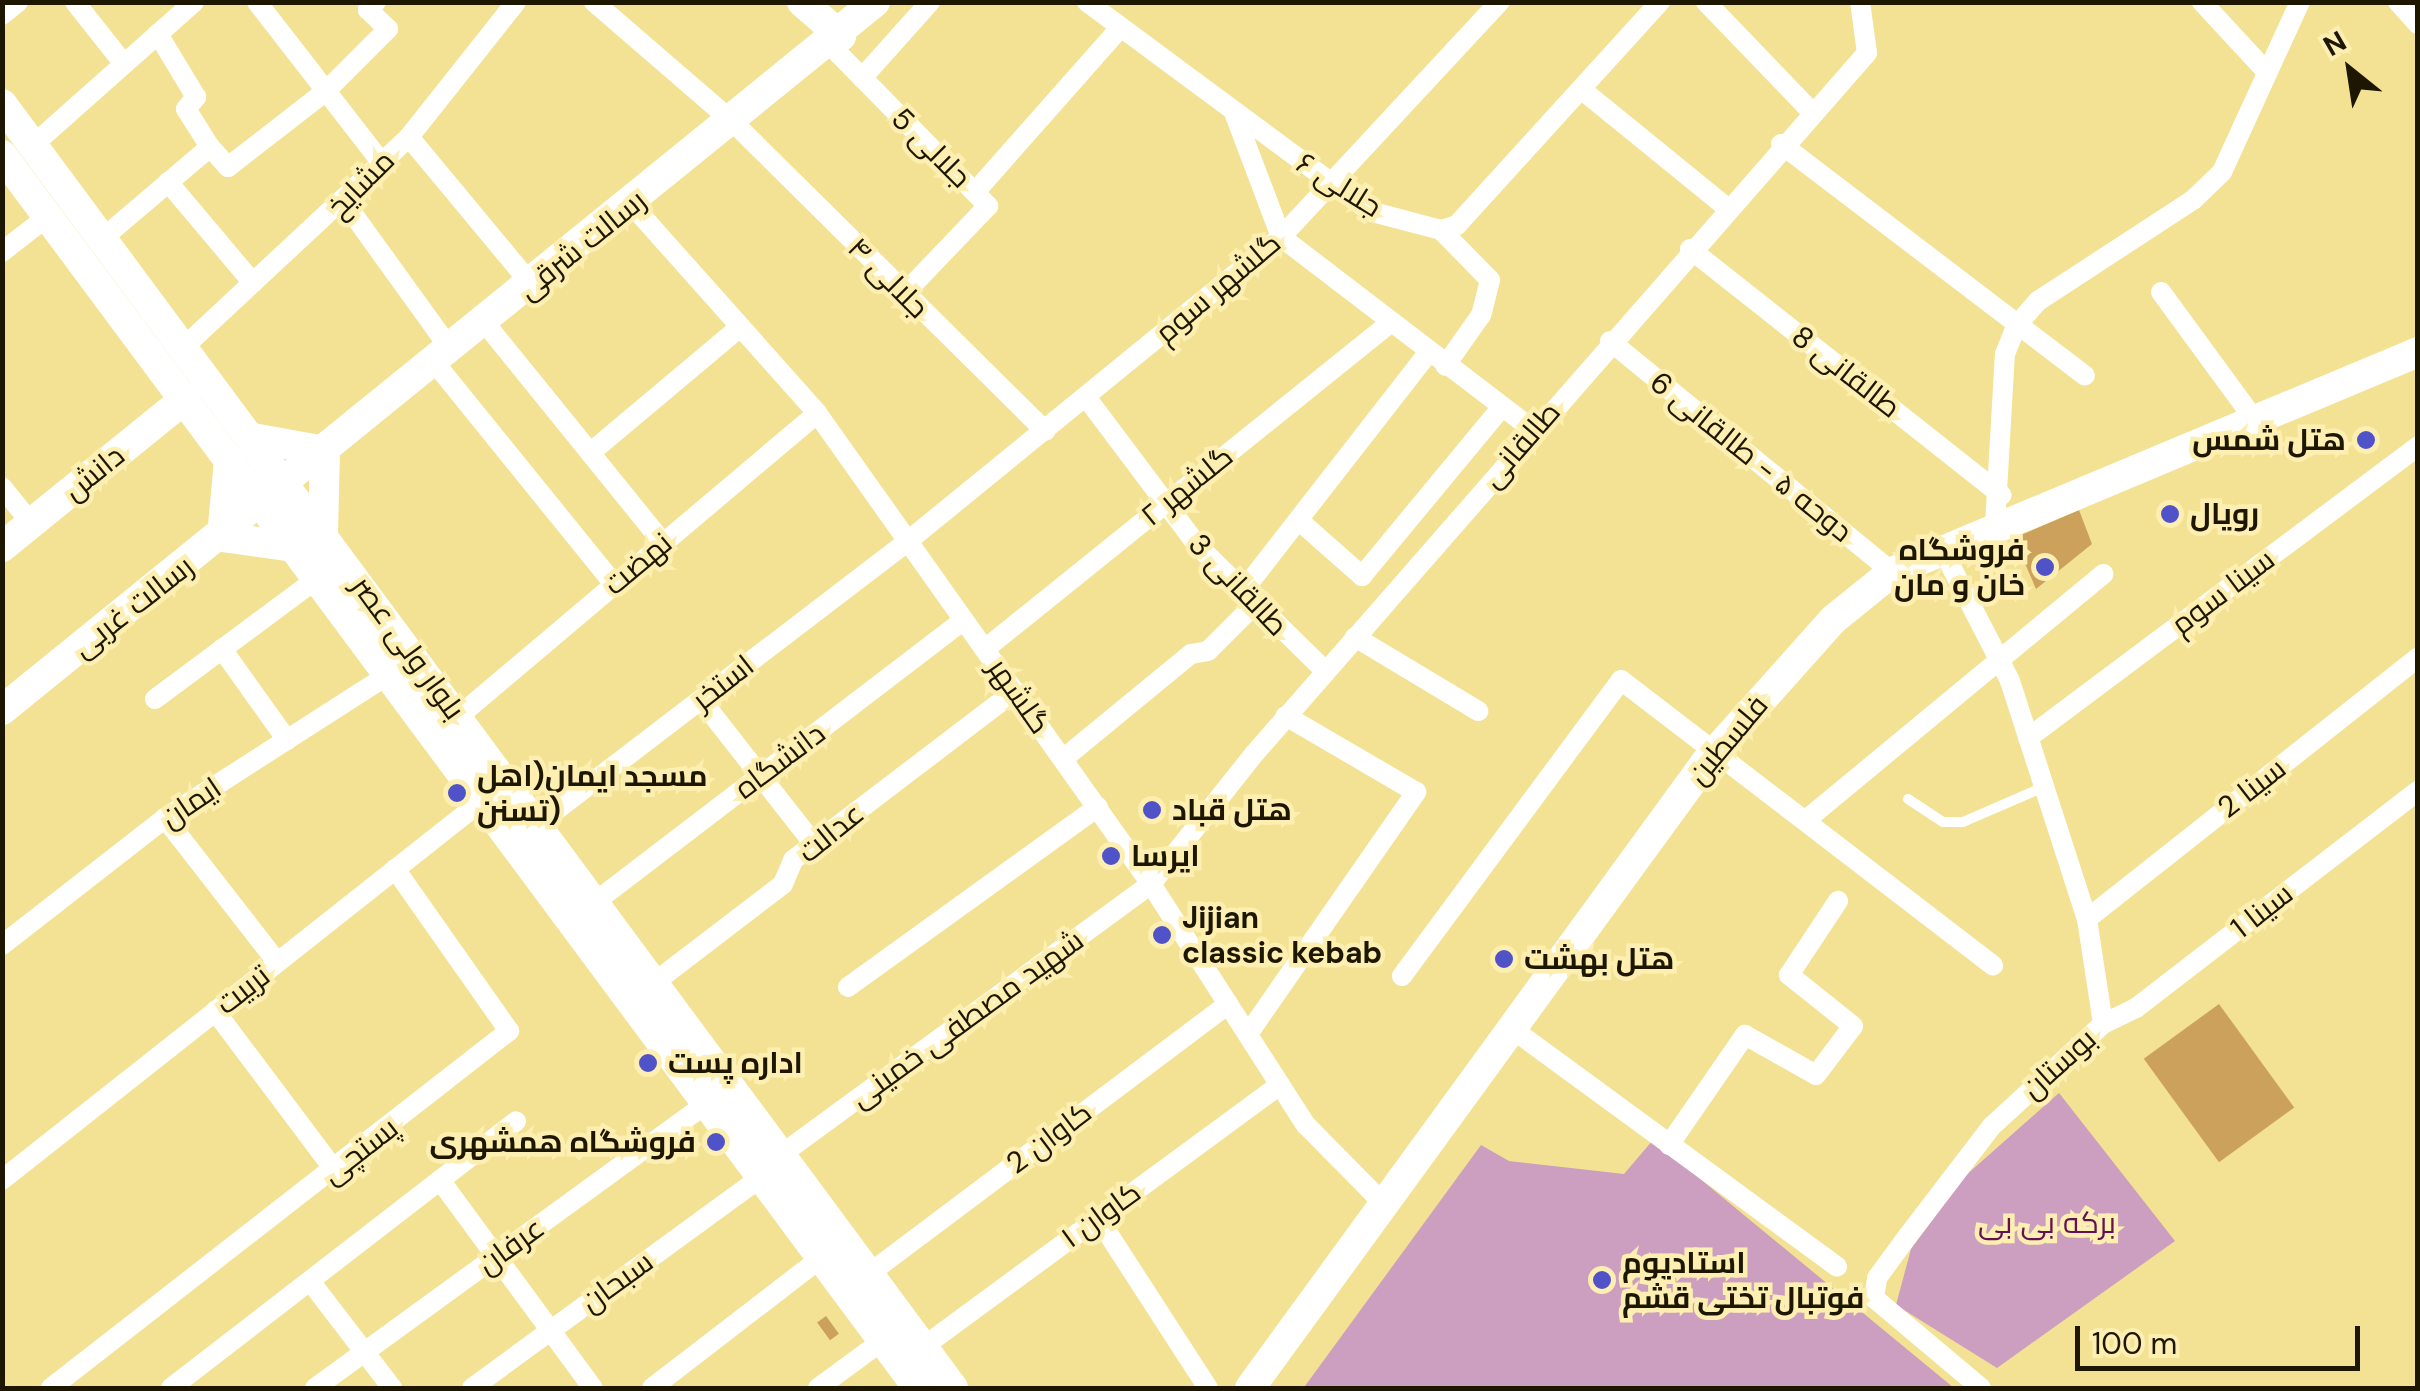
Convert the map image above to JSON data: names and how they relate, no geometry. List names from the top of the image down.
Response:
{
  "streets": {
    "main road": [
      "رسالت شرقی",
      "دانش",
      "رسالت غربی",
      "بلوار ولی عصر",
      "فلسطین"
    ],
    "street": [
      "جلالی 5",
      "مشایخ",
      "جلالی ۶",
      "جلالی ۴",
      "گلشهر سوم",
      "طالقانی 8",
      "طالقانی",
      "دوحه ۵ - طالقانی 6",
      "گلشهر ۲",
      "نهضت",
      "طالقانی 3",
      "سینا سوم",
      "استخر",
      "گلشهر",
      "دانشگاه",
      "سینا 2",
      "ایمان",
      "عدالت",
      "سینا 1",
      "تربیت",
      "شهید مصطفی خمینی",
      "بوستان",
      "کاوان 2",
      "پستچی",
      "کاوان ۱",
      "عرفان",
      "سبحان"
    ]
  },
  "crossings": [
    ["جلالی 5", "رسالت شرقی"],
    ["جلالی 5", "جلالی ۴"],
    ["مشایخ", "بلوار ولی عصر"],
    ["جلالی ۶", "گلشهر سوم"],
    ["رسالت شرقی", "جلالی ۴"],
    ["رسالت شرقی", "رسالت غربی"],
    ["رسالت شرقی", "بلوار ولی عصر"],
    ["رسالت شرقی", "گلشهر"],
    ["جلالی ۴", "گلشهر سوم"],
    ["گلشهر سوم", "طالقانی 3"],
    ["گلشهر سوم", "استخر"],
    ["گلشهر سوم", "گلشهر"],
    ["طالقانی 8", "طالقانی"],
    ["طالقانی", "دوحه ۵ - طالقانی 6"],
    ["طالقانی", "طالقانی 3"],
    ["طالقانی", "گلشهر"],
    ["طالقانی", "شهید مصطفی خمینی"],
    ["دوحه ۵ - طالقانی 6", "فلسطین"],
    ["دانش", "بلوار ولی عصر"],
    ["گلشهر ۲", "طالقانی 3"],
    ["گلشهر ۲", "گلشهر"],
    ["نهضت", "بلوار ولی عصر"],
    ["نهضت", "گلشهر"],
    ["سینا سوم", "بوستان"],
    ["رسالت غربی", "بلوار ولی عصر"],
    ["بلوار ولی عصر", "استخر"],
    ["بلوار ولی عصر", "دانشگاه"],
    ["بلوار ولی عصر", "ایمان"],
    ["بلوار ولی عصر", "عدالت"],
    ["بلوار ولی عصر", "تربیت"],
    ["بلوار ولی عصر", "شهید مصطفی خمینی"],
    ["بلوار ولی عصر", "کاوان 2"],
    ["بلوار ولی عصر", "کاوان ۱"],
    ["بلوار ولی عصر", "عرفان"],
    ["بلوار ولی عصر", "سبحان"],
    ["استخر", "گلشهر"],
    ["گلشهر", "فلسطین"],
    ["گلشهر", "دانشگاه"],
    ["گلشهر", "عدالت"],
    ["گلشهر", "شهید مصطفی خمینی"],
    ["گلشهر", "کاوان 2"],
    ["گلشهر", "کاوان ۱"],
    ["فلسطین", "بوستان"],
    ["سینا 2", "بوستان"],
    ["سینا 1", "بوستان"],
    ["تربیت", "پستچی"]
  ],
  "parks": ["برکه بی بی"],
  "places": [
    "هتل شمس",
    "رویال",
    "فروشگاه خان و مان",
    "مسجد ایمان(اهل تسنن)",
    "هتل قباد",
    "ایرسا",
    "Jijian classic kebab",
    "هتل بهشت",
    "اداره پست",
    "فروشگاه همشهری",
    "استادیوم فوتبال تختی قشم"
  ],
  "scale_bar": "100 m",
  "north": "top left"
}
